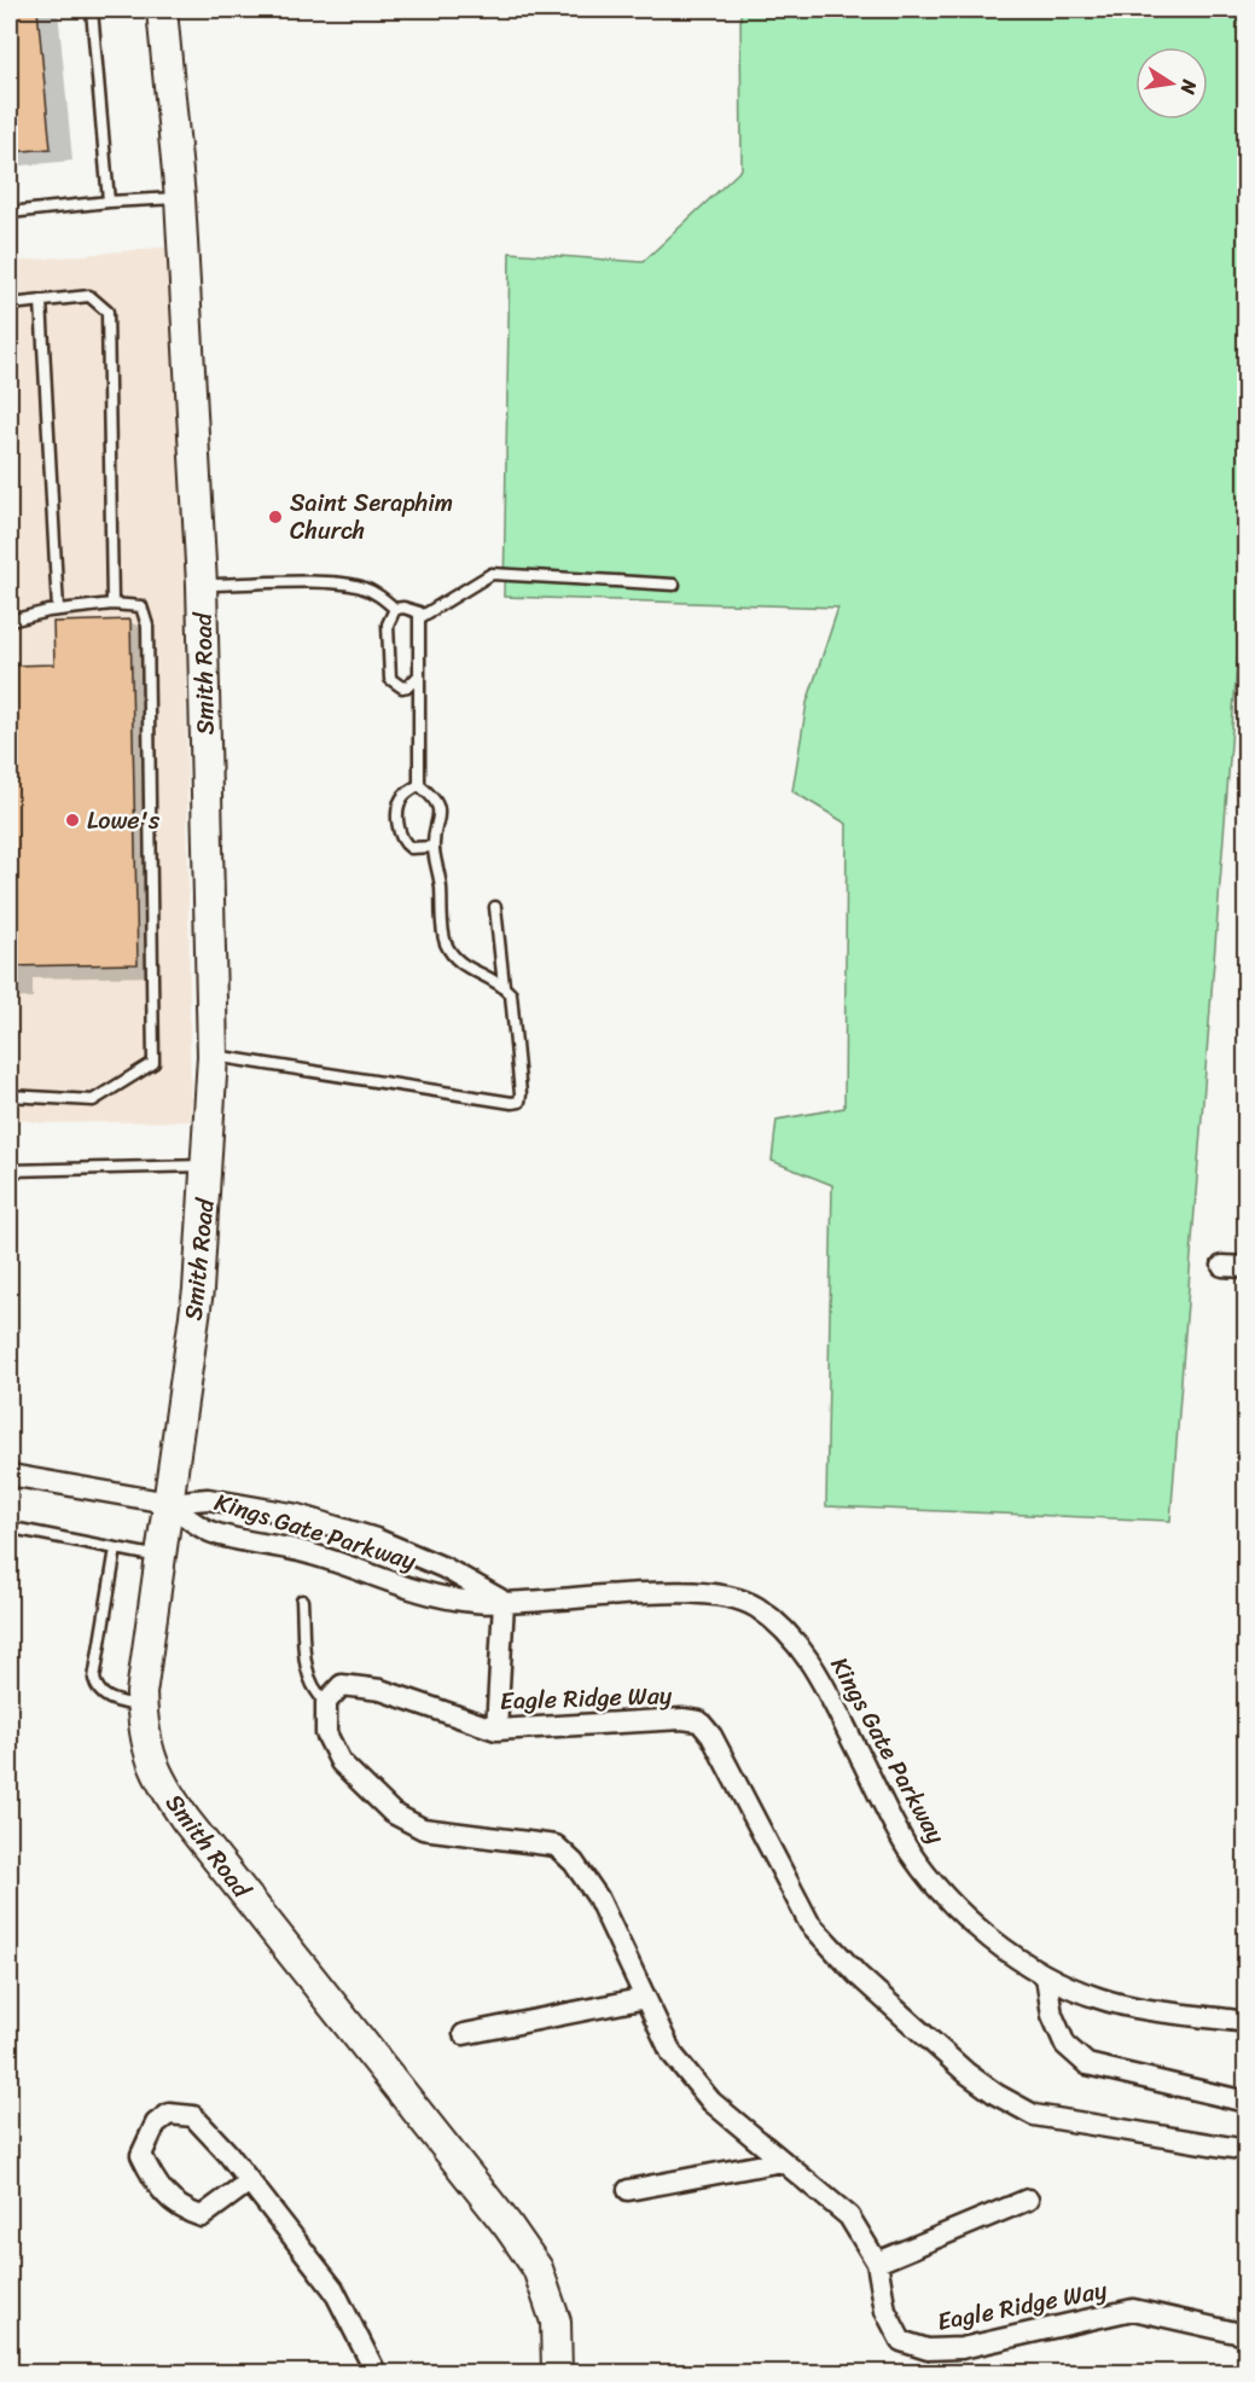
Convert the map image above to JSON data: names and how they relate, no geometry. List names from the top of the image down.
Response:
{
  "streets": {
    "street": ["Smith Road", "Kings Gate Parkway", "Eagle Ridge Way"]
  },
  "crossings": [
    ["Smith Road", "Kings Gate Parkway"],
    ["Kings Gate Parkway", "Eagle Ridge Way"]
  ],
  "places": ["Saint Seraphim Church", "Lowe's"],
  "north": "right"
}
